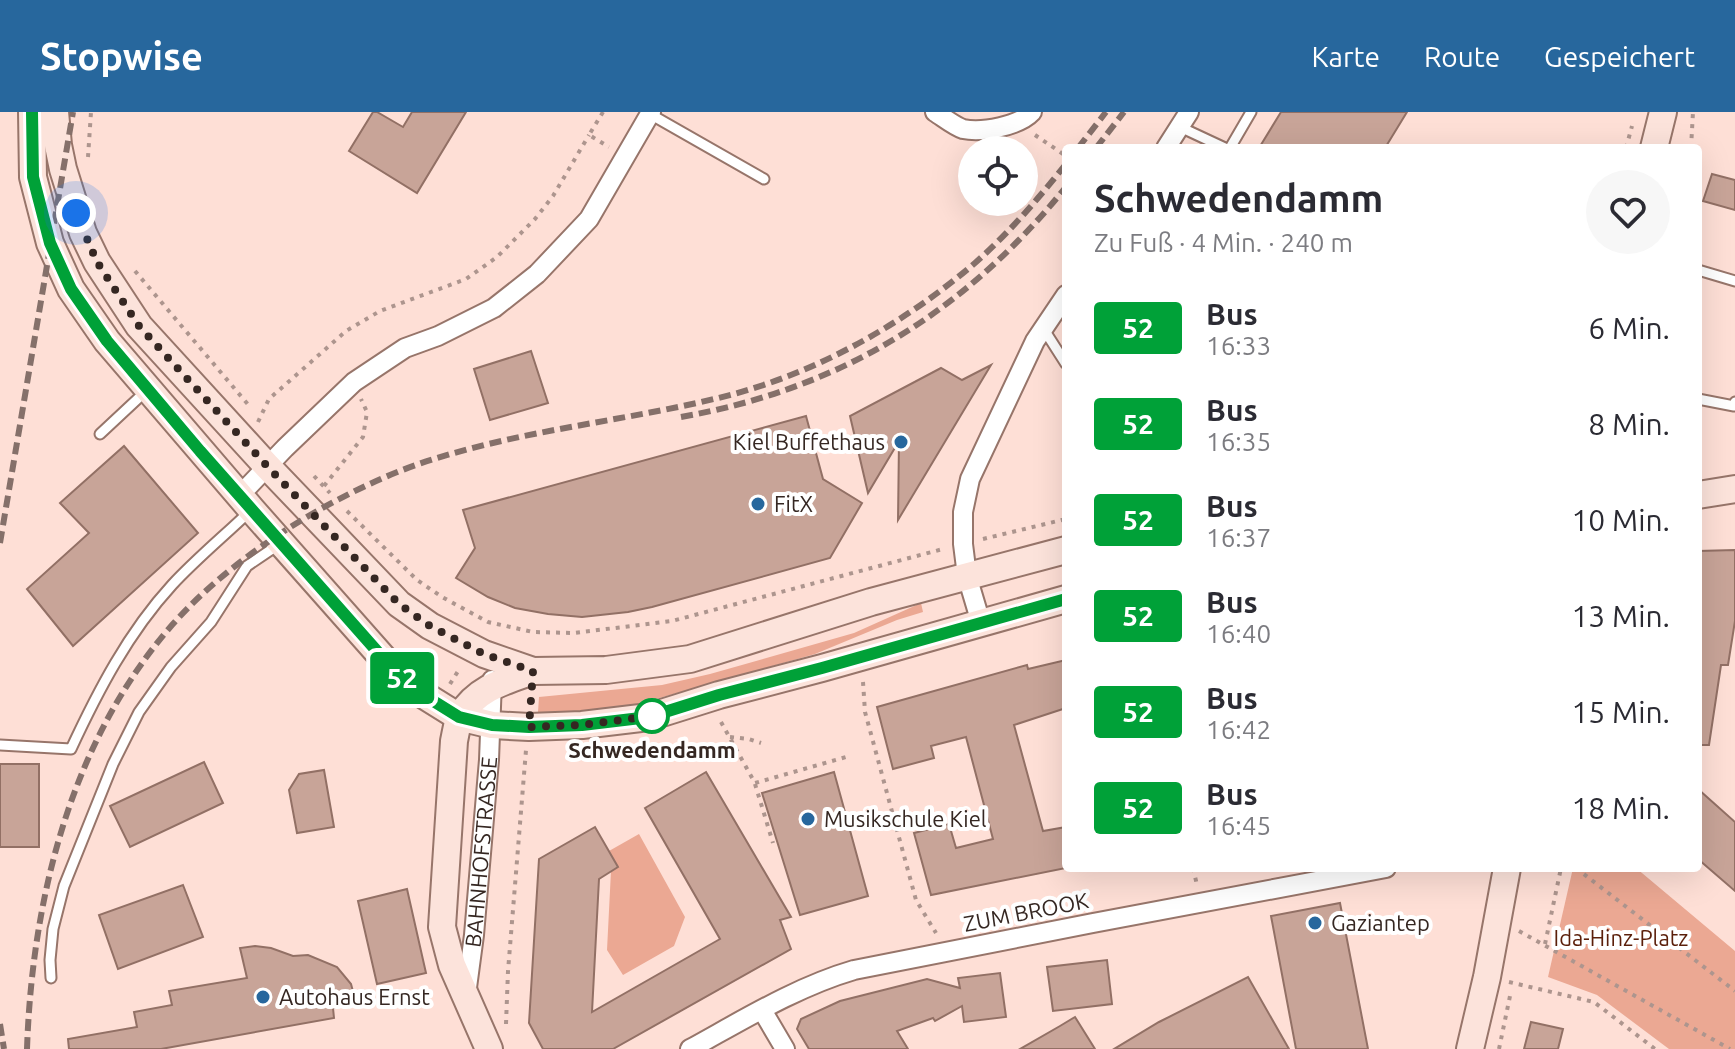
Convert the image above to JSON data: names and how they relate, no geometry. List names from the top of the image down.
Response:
{
  "streets": {
    "main road": ["BAHNHOFSTRASSE"],
    "street": ["ZUM BROOK"]
  },
  "parks": ["Ida-Hinz-Platz"],
  "places": [
    "Kiel Buffethaus",
    "FitX",
    "Schwedendamm",
    "Musikschule Kiel",
    "Gaziantep",
    "Autohaus Ernst"
  ],
  "lines": ["bus line 52"],
  "page": {
    "header": "Stopwise",
    "nav": ["Karte", "Route", "Gespeichert"],
    "on_map": "52",
    "heading": ["Schwedendamm", "Zu Fuß · 4 Min. · 240 m"],
    "list": [
      {
        "mark": "52",
        "name": "Bus",
        "note": "16:33",
        "value": "6 Min."
      },
      {
        "mark": "52",
        "name": "Bus",
        "note": "16:35",
        "value": "8 Min."
      },
      {
        "mark": "52",
        "name": "Bus",
        "note": "16:37",
        "value": "10 Min."
      },
      {
        "mark": "52",
        "name": "Bus",
        "note": "16:40",
        "value": "13 Min."
      },
      {
        "mark": "52",
        "name": "Bus",
        "note": "16:42",
        "value": "15 Min."
      },
      {
        "mark": "52",
        "name": "Bus",
        "note": "16:45",
        "value": "18 Min."
      }
    ]
  }
}
